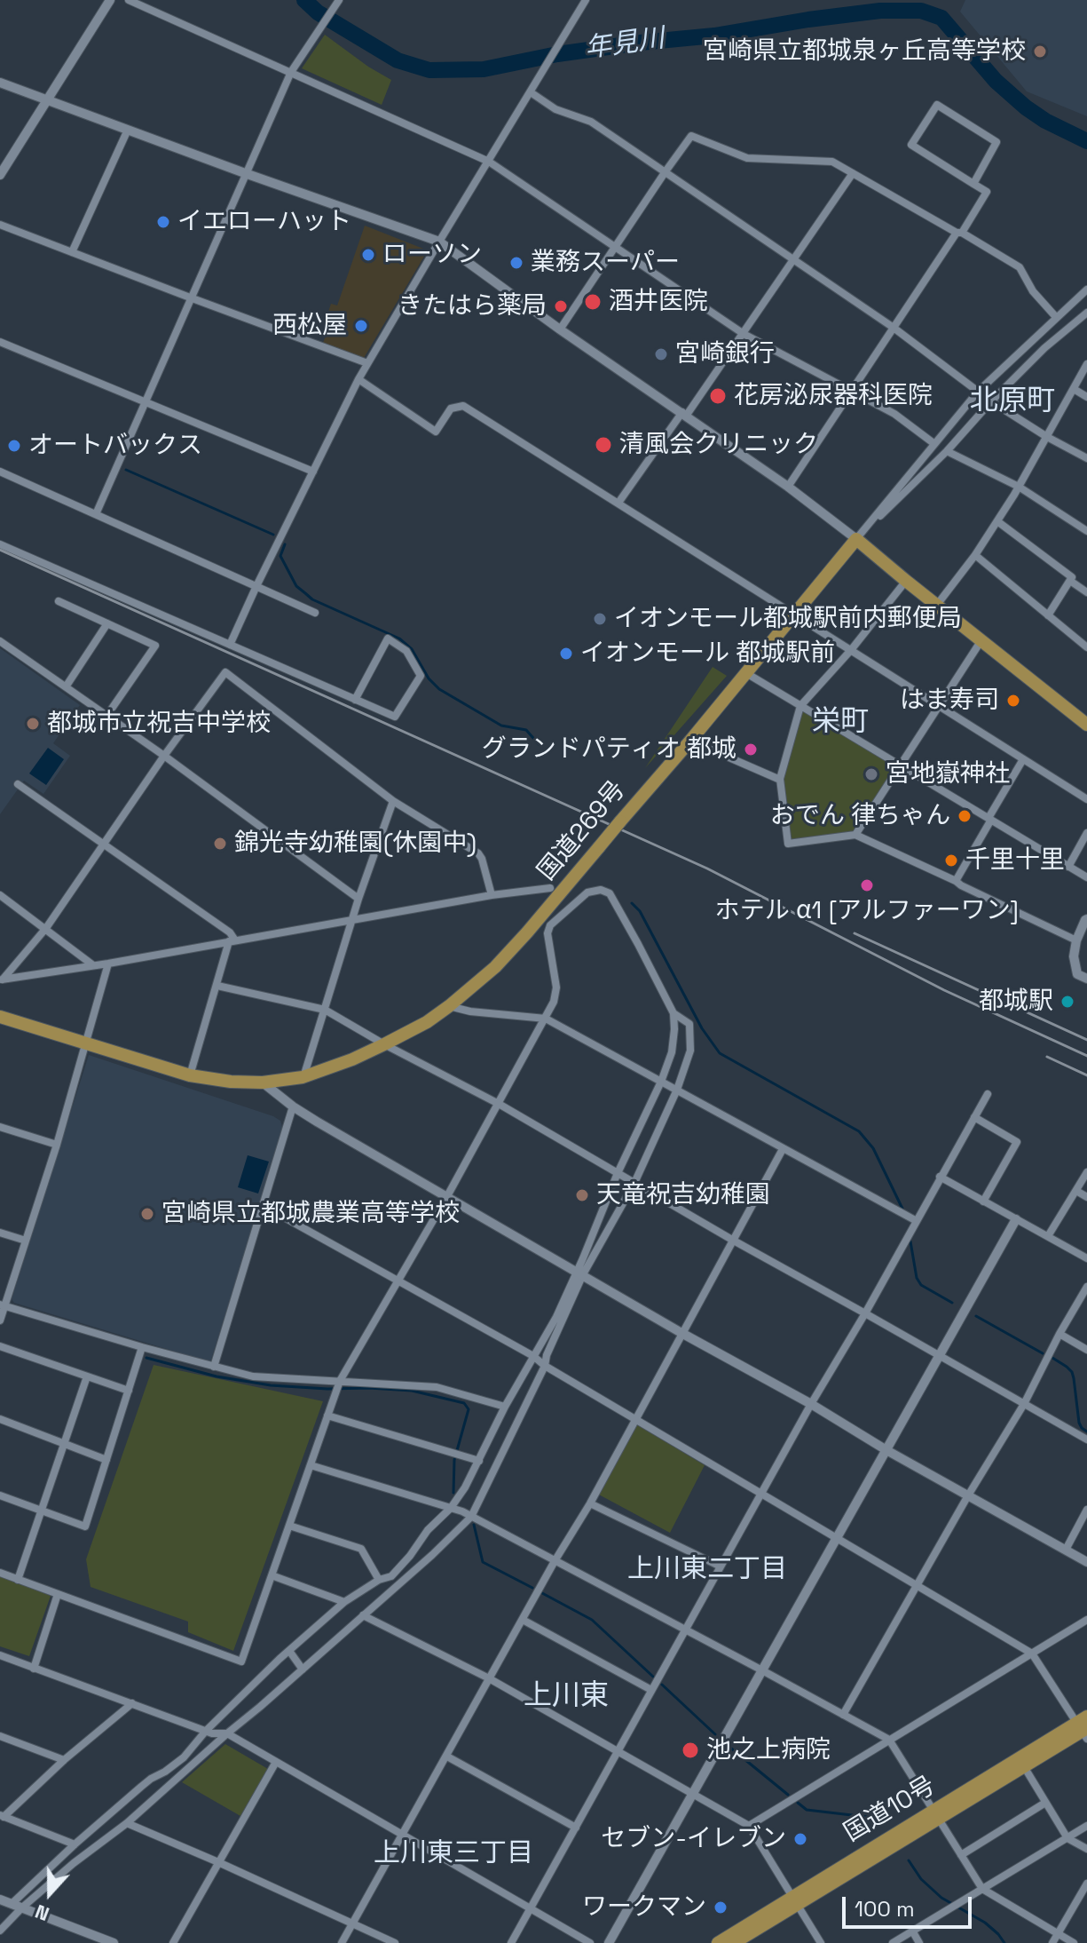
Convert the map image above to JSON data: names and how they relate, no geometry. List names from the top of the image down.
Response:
{
  "streets": {
    "highway": ["国道269号", "国道10号"]
  },
  "districts": [
    "北原町",
    "栄町",
    "上川東二丁目",
    "上川東",
    "上川東三丁目"
  ],
  "water": ["年見川"],
  "places": [
    "宮崎県立都城泉ヶ丘高等学校",
    "イエローハット",
    "ローソン",
    "業務スーパー",
    "酒井医院",
    "きたはら薬局",
    "西松屋",
    "宮崎銀行",
    "花房泌尿器科医院",
    "清風会クリニック",
    "オートバックス",
    "イオンモール都城駅前内郵便局",
    "イオンモール 都城駅前",
    "はま寿司",
    "都城市立祝吉中学校",
    "グランドパティオ 都城",
    "宮地嶽神社",
    "おでん 律ちゃん",
    "錦光寺幼稚園(休園中)",
    "千里十里",
    "ホテル α1 [アルファーワン]",
    "都城駅",
    "天竜祝吉幼稚園",
    "宮崎県立都城農業高等学校",
    "池之上病院",
    "セブン-イレブン",
    "ワークマン"
  ],
  "scale_bar": "100 m",
  "north": "bottom"
}
